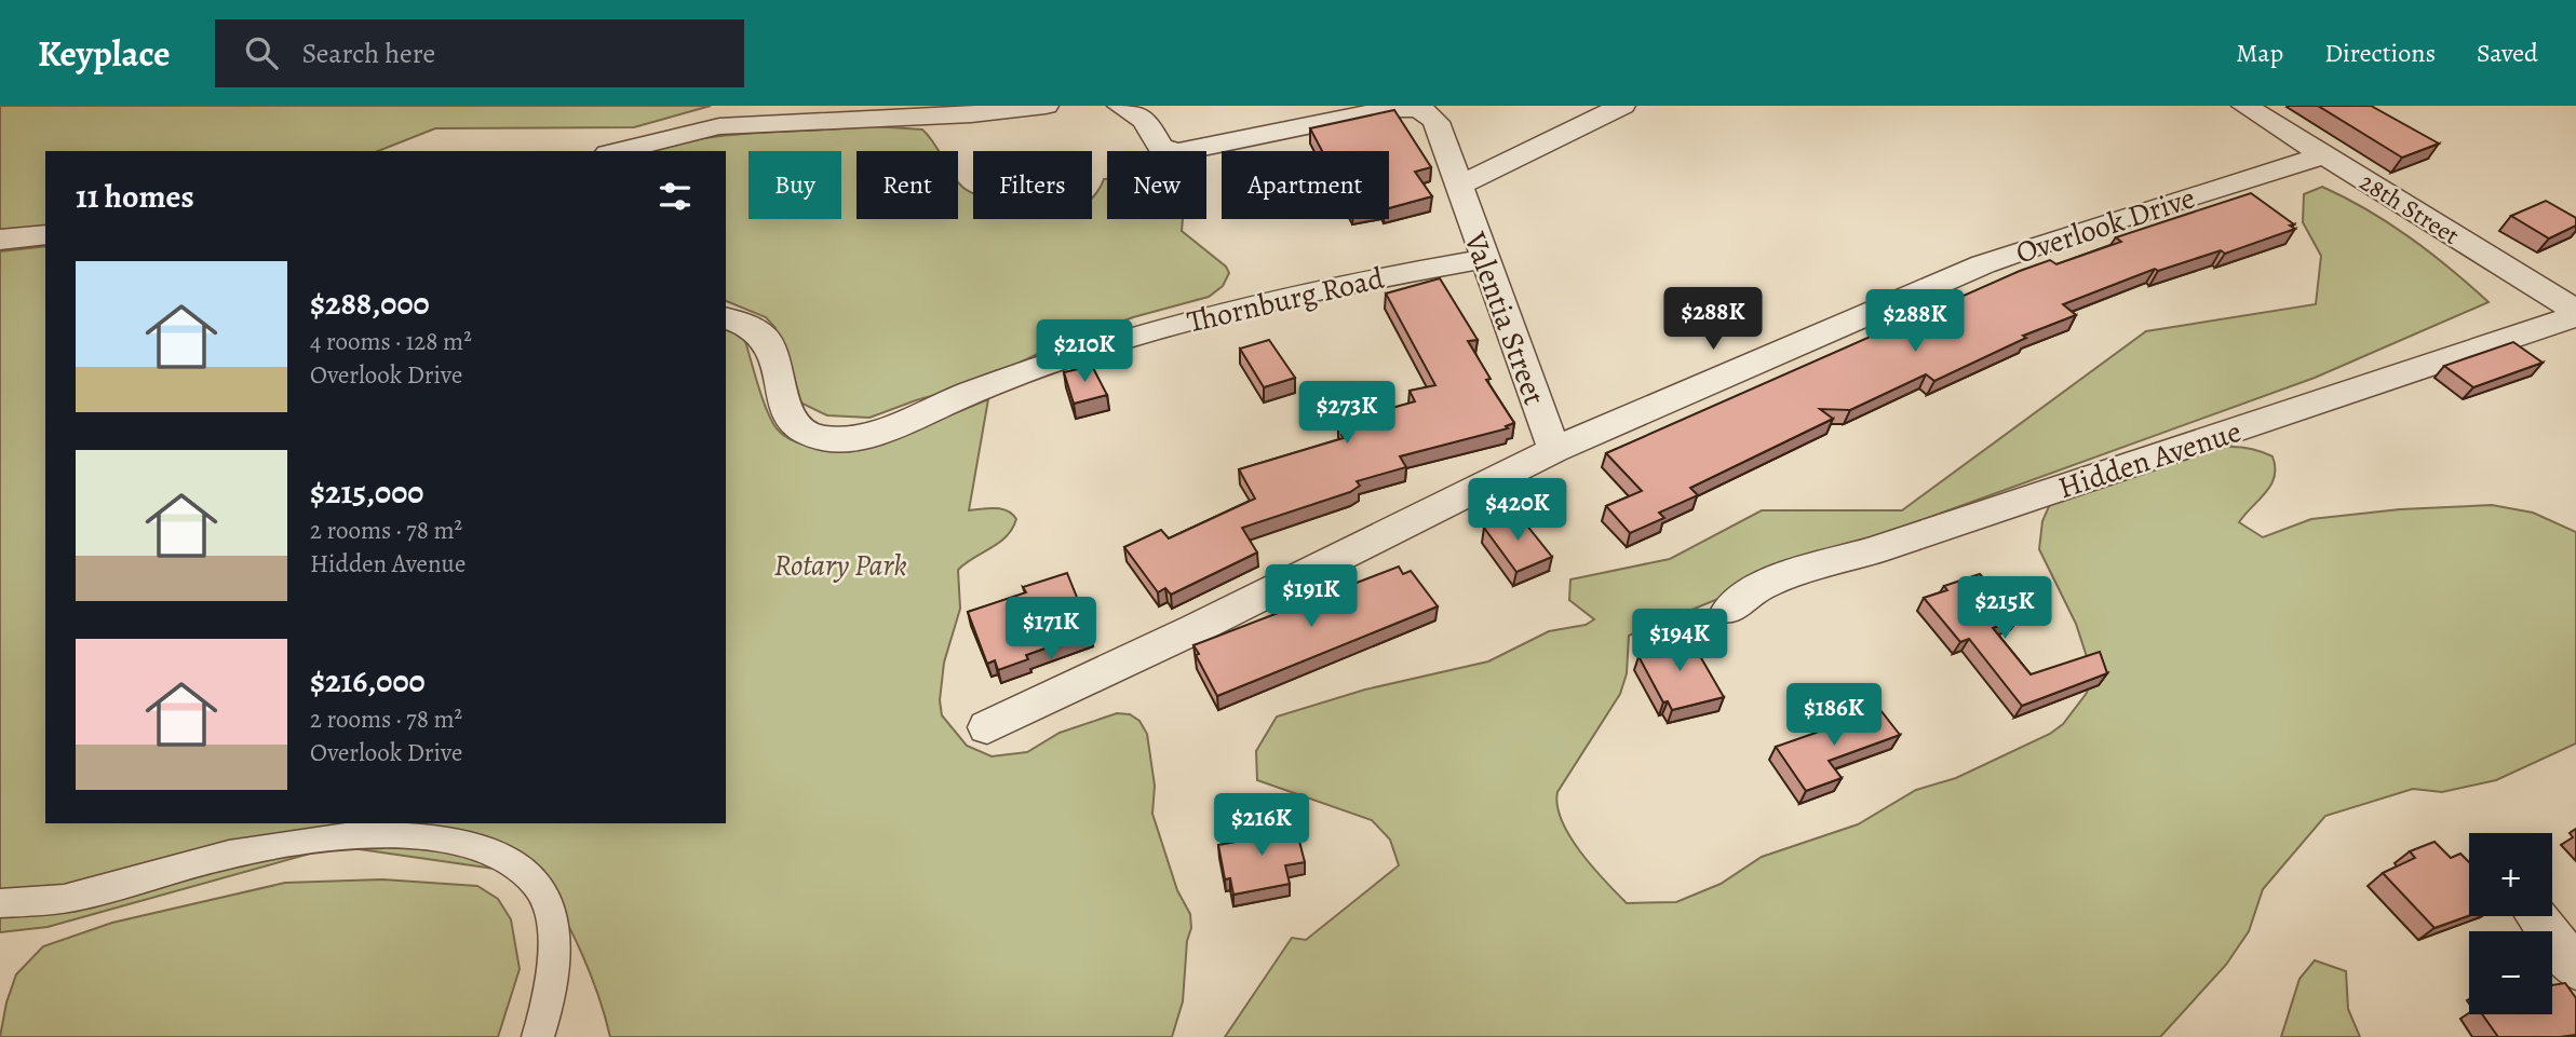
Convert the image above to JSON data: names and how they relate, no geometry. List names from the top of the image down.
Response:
{
  "streets": {
    "street": [
      "28th Street",
      "Overlook Drive",
      "Thornburg Road",
      "Valentia Street",
      "Hidden Avenue"
    ]
  },
  "crossings": [
    ["28th Street", "Overlook Drive"],
    ["28th Street", "Hidden Avenue"],
    ["Overlook Drive", "Valentia Street"],
    ["Thornburg Road", "Valentia Street"]
  ],
  "parks": ["Rotary Park"],
  "page": {
    "header": "Keyplace",
    "search": "Search here",
    "nav": ["Map", "Directions", "Saved"],
    "chip": [
      "Buy",
      "Rent",
      "Filters",
      "New",
      "Apartment"
    ],
    "heading": "11 homes",
    "list": [
      {
        "name": "$288,000",
        "note": "4 rooms · 128 m² · Overlook Drive"
      },
      {
        "name": "$215,000",
        "note": "2 rooms · 78 m² · Hidden Avenue"
      },
      {
        "name": "$216,000",
        "note": "2 rooms · 78 m² · Overlook Drive"
      }
    ],
    "price": [
      "$288K",
      "$288K",
      "$210K",
      "$273K",
      "$420K",
      "$191K",
      "$215K",
      "$171K",
      "$194K",
      "$186K",
      "$216K"
    ],
    "map_buttons": ["+", "−"]
  }
}
